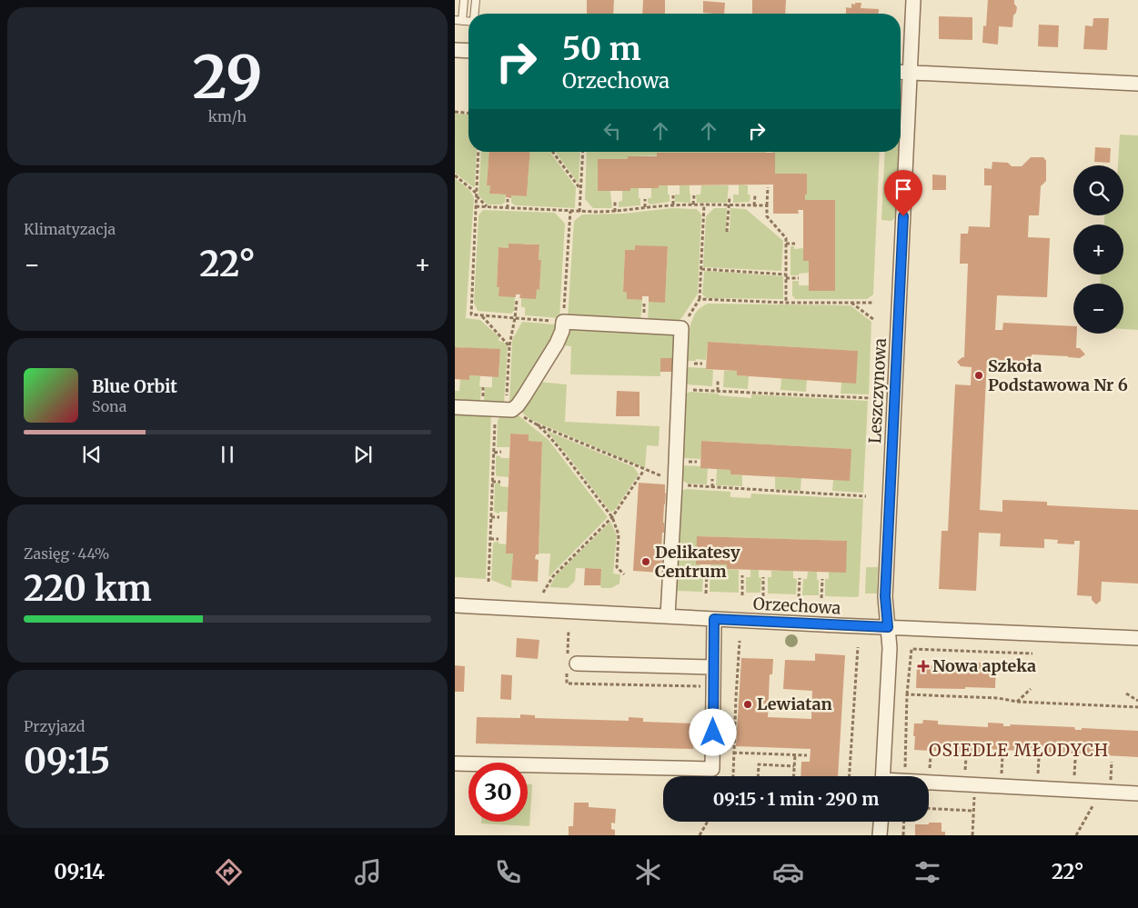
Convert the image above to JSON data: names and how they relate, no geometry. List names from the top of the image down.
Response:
{
  "streets": {
    "street": ["Leszczynowa", "Orzechowa"]
  },
  "crossings": [
    ["Leszczynowa", "Orzechowa"]
  ],
  "districts": ["OSIEDLE MŁODYCH"],
  "places": {
    "other": ["Szkoła Podstawowa Nr 6", "Delikatesy Centrum", "Lewiatan"],
    "health": ["Nowa apteka"]
  },
  "page": {
    "tile": [
      ["29", "km/h"],
      "Klimatyzacja",
      ["Zasięg · 44%", "220 km"],
      ["Przyjazd", "09:15"]
    ],
    "turn": ["50 m", "Orzechowa"],
    "map_buttons": ["+", "−"],
    "heat": ["−", "22°", "+"],
    "song": ["Blue Orbit", "Sona"],
    "limit": "30",
    "trip": "09:15 · 1 min · 290 m",
    "tabs": ["09:14", "22°"]
  }
}
